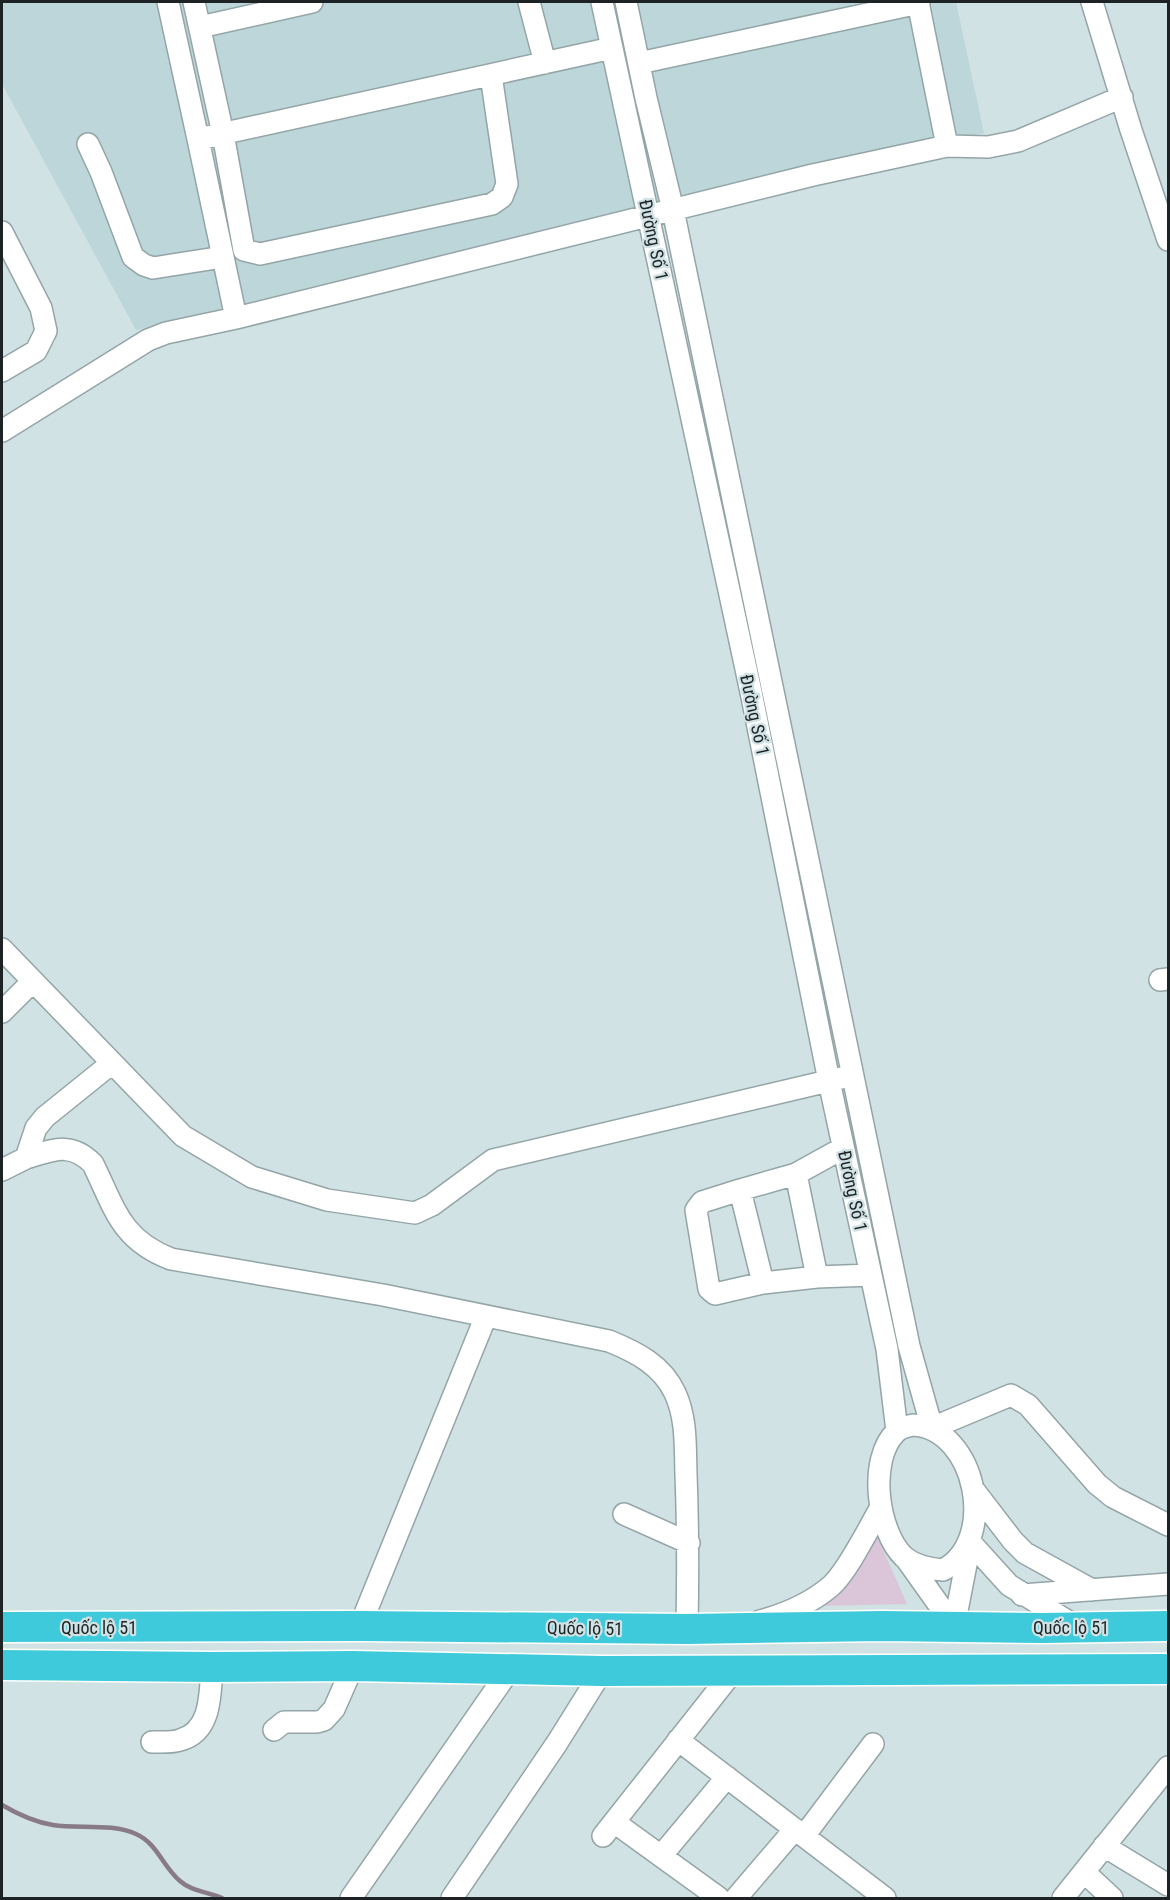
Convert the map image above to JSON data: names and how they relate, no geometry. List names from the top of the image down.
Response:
{
  "streets": {
    "highway": ["Quốc lộ 51"],
    "street": ["Đường Số 1"]
  }
}
